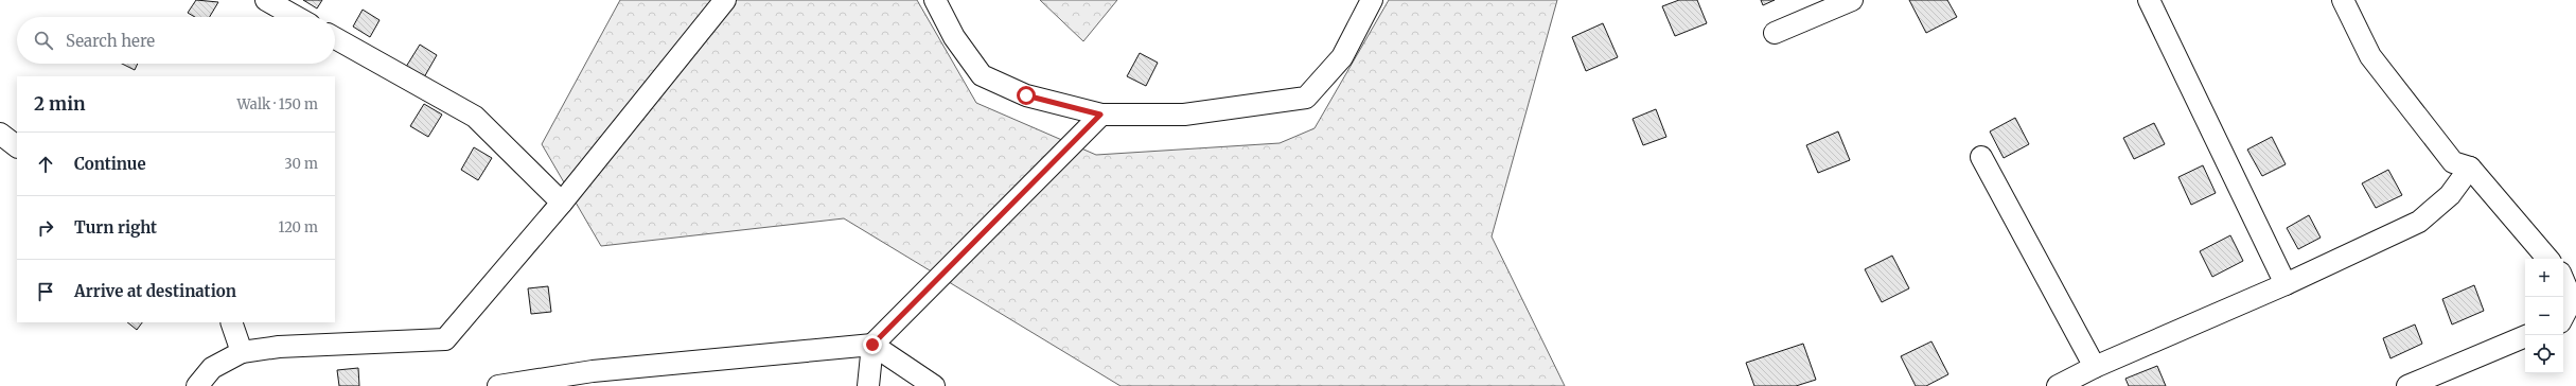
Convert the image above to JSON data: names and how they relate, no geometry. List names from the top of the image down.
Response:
{
  "page": {
    "search": "Search here",
    "heading": ["2 min", "Walk · 150 m"],
    "list": [
      ["Continue", "30 m"],
      ["Turn right", "120 m"],
      "Arrive at destination"
    ],
    "map_buttons": ["+", "−"]
  }
}
